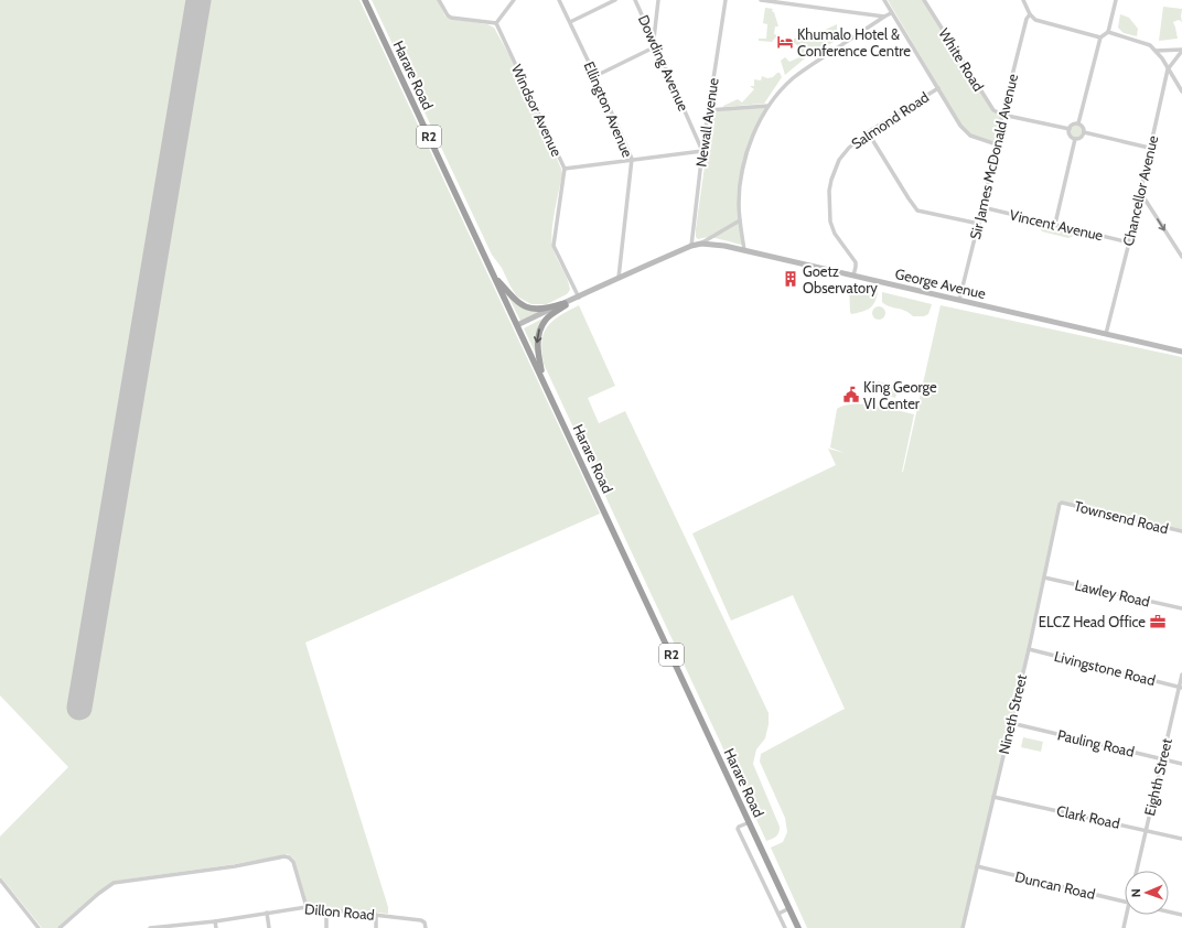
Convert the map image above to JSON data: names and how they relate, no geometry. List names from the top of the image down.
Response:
{
  "streets": {
    "highway": ["Harare Road", "R2"],
    "main road": ["George Avenue"],
    "street": [
      "White Road",
      "Dowding Avenue",
      "Ellington Avenue",
      "Windsor Avenue",
      "Salmond Road",
      "Newall Avenue",
      "Sir James McDonald Avenue",
      "Chancellor Avenue",
      "Vincent Avenue",
      "Townsend Road",
      "Lawley Road",
      "Livingstone Road",
      "Nineth Street",
      "Pauling Road",
      "Eighth Street",
      "Clark Road",
      "Duncan Road",
      "Dillon Road"
    ]
  },
  "crossings": [
    ["White Road", "Sir James McDonald Avenue"],
    ["Dowding Avenue", "Newall Avenue"],
    ["Harare Road", "George Avenue"],
    ["Ellington Avenue", "George Avenue"],
    ["Windsor Avenue", "George Avenue"],
    ["Salmond Road", "George Avenue"],
    ["Newall Avenue", "George Avenue"],
    ["Sir James McDonald Avenue", "Vincent Avenue"],
    ["Sir James McDonald Avenue", "George Avenue"],
    ["Chancellor Avenue", "Vincent Avenue"],
    ["Chancellor Avenue", "George Avenue"],
    ["Townsend Road", "Nineth Street"],
    ["Lawley Road", "Nineth Street"],
    ["Livingstone Road", "Nineth Street"],
    ["Livingstone Road", "Eighth Street"],
    ["Nineth Street", "Pauling Road"],
    ["Nineth Street", "Clark Road"],
    ["Nineth Street", "Duncan Road"],
    ["Pauling Road", "Eighth Street"],
    ["Eighth Street", "Clark Road"]
  ],
  "places": {
    "hotel": ["Khumalo Hotel & Conference Centre"],
    "building": ["Goetz Observatory"],
    "public building": ["King George VI Center"],
    "office": ["ELCZ Head Office"]
  },
  "north": "left"
}
